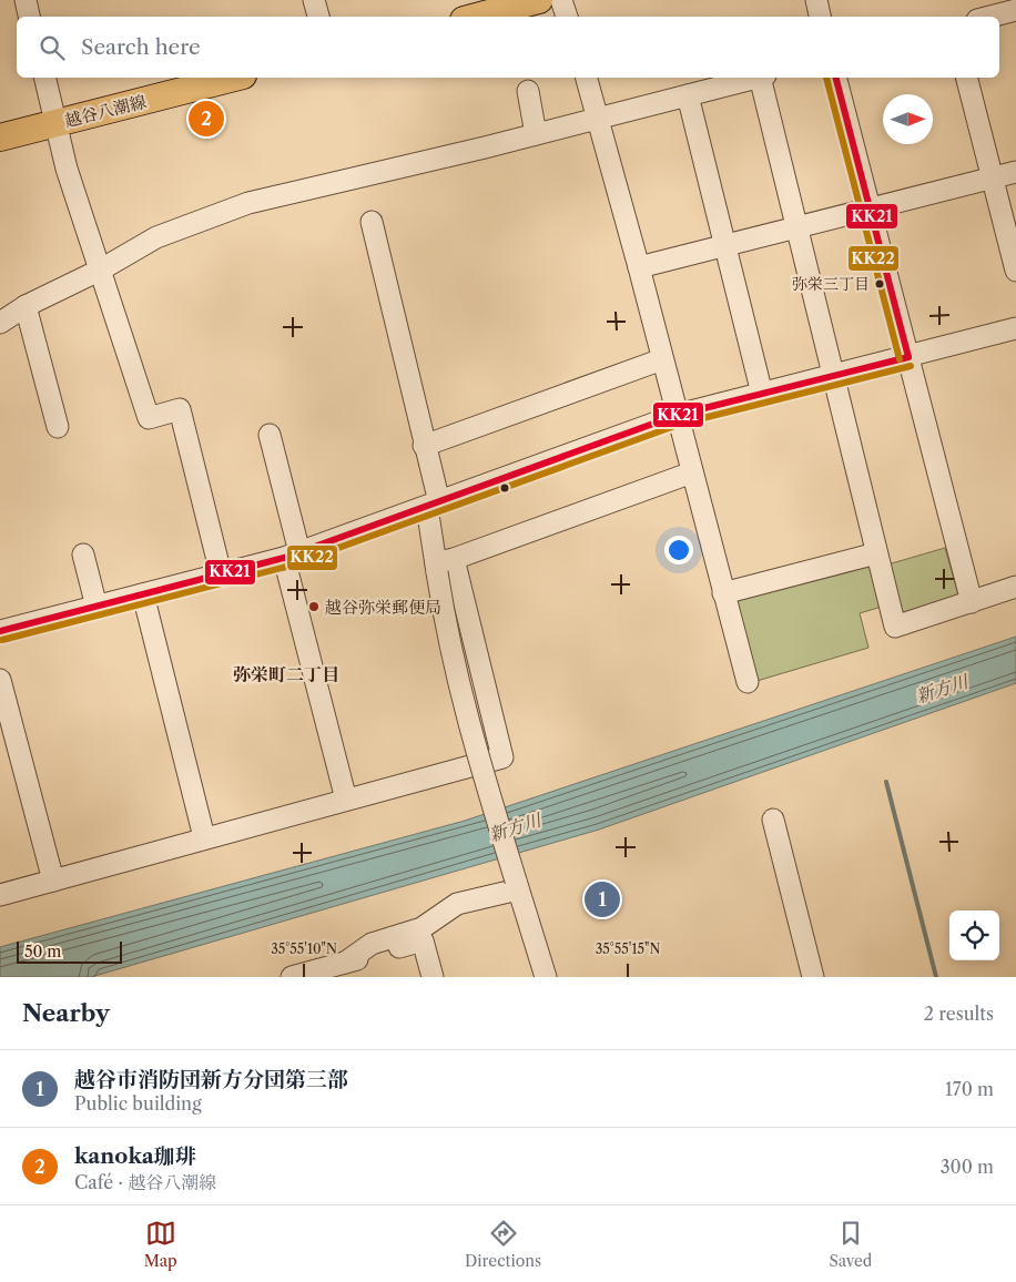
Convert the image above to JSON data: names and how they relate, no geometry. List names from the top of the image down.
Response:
{
  "streets": {
    "main road": ["越谷八潮線"]
  },
  "districts": ["弥栄町二丁目"],
  "water": ["新方川"],
  "places": ["弥栄三丁目", "越谷弥栄郵便局"],
  "lines": ["transit line KK21", "transit line KK22"],
  "scale_bar": "50 m",
  "north": "right",
  "page": {
    "search": "Search here",
    "pins": ["2", "1"],
    "scale": "50 m",
    "heading": ["Nearby", "2 results"],
    "list": [
      {
        "mark": "1",
        "name": "越谷市消防団新方分団第三部",
        "note": "Public building",
        "value": "170 m"
      },
      {
        "mark": "2",
        "name": "kanoka珈琲",
        "note": "Café · 越谷八潮線",
        "value": "300 m"
      }
    ],
    "nav": ["Map", "Directions", "Saved"]
  },
  "coordinates": ["35°55'10\"N", "35°55'15\"N"]
}
